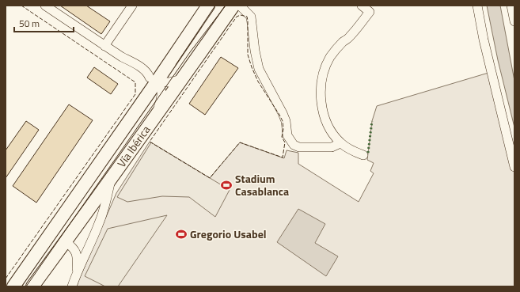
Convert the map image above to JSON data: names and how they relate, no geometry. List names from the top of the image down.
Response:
{
  "streets": {
    "highway": ["Vía Ibérica"]
  },
  "places": {
    "sports": ["Stadium Casablanca", "Gregorio Usabel"]
  },
  "scale_bar": "50 m"
}
